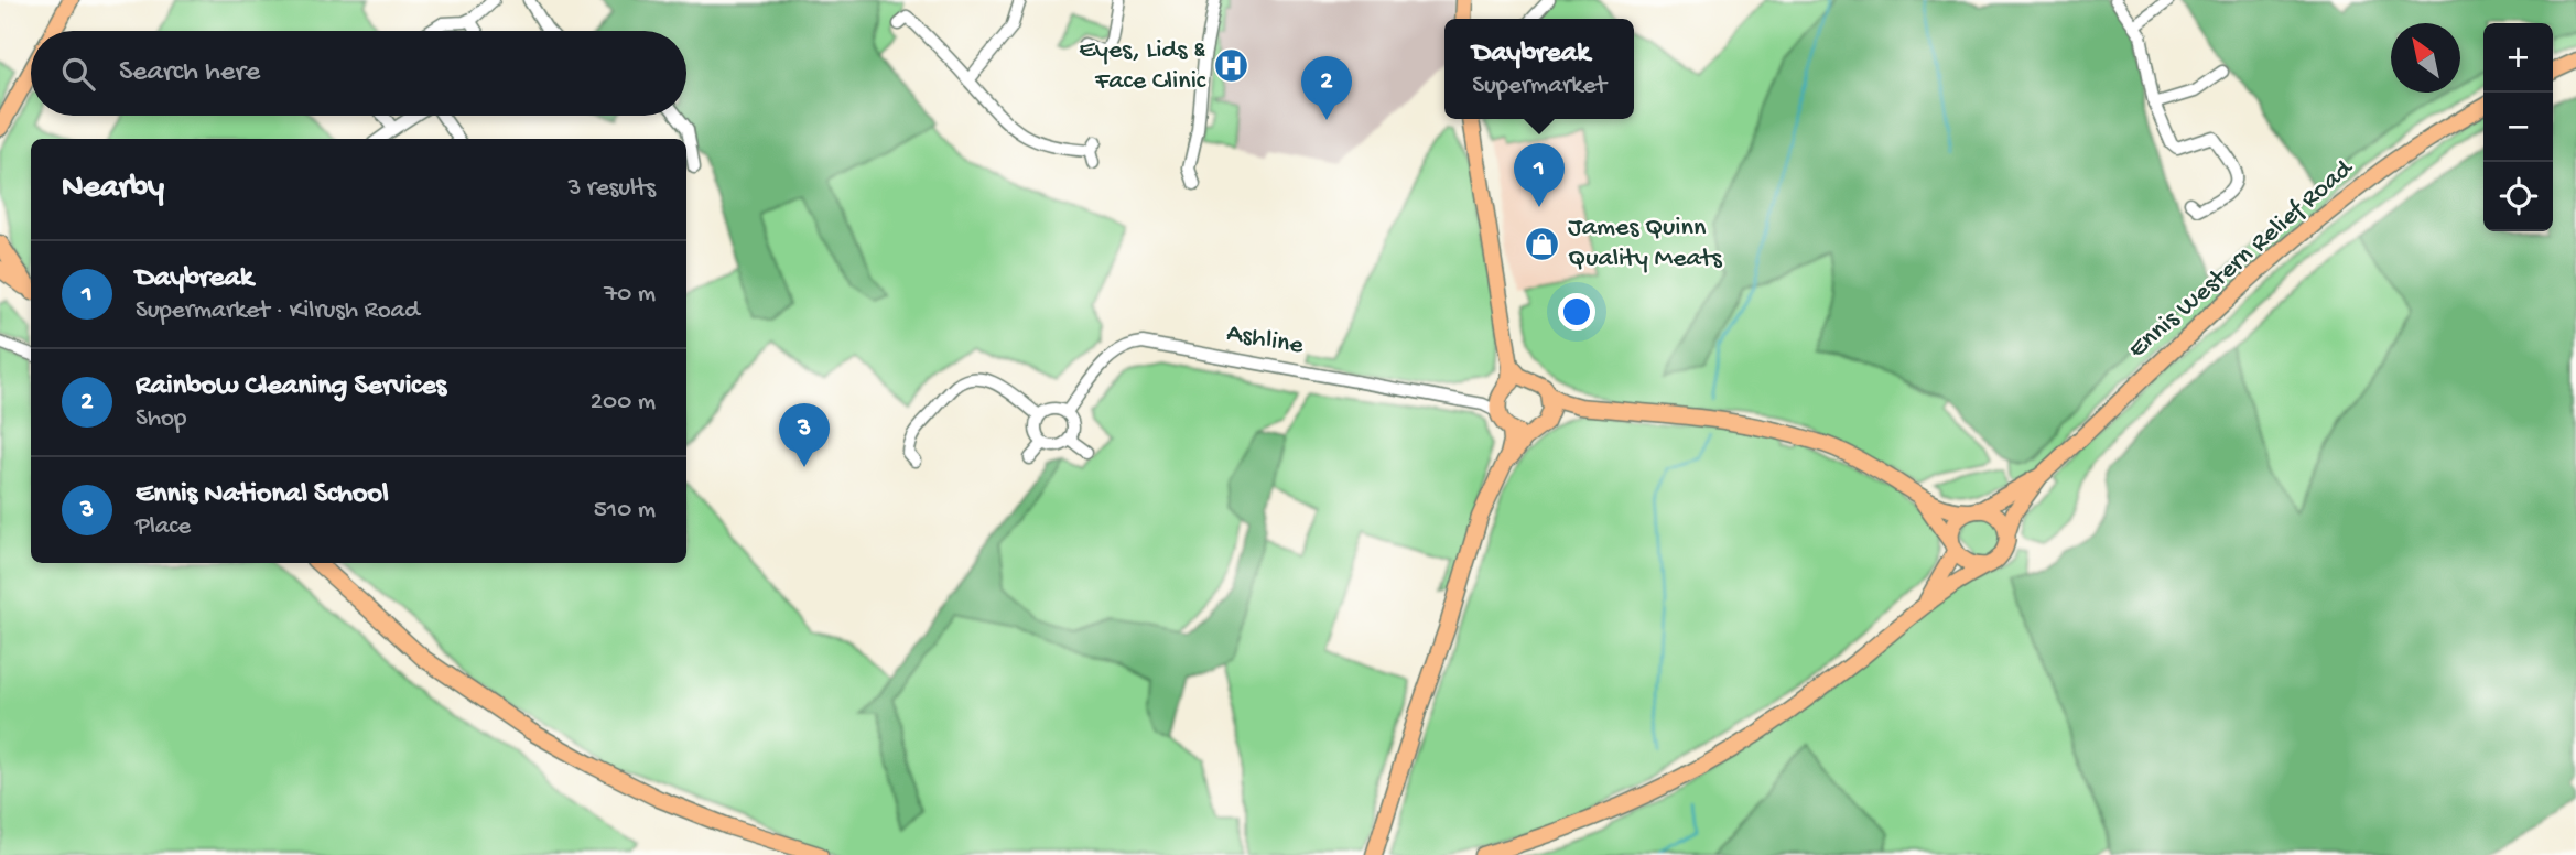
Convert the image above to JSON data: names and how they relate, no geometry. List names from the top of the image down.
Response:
{
  "streets": {
    "main road": ["Ennis Western Relief Road"],
    "street": ["Ashline"]
  },
  "places": {
    "hospital": ["Eyes, Lids & Face Clinic"],
    "shop": ["James Quinn Quality Meats"]
  },
  "north": "top left",
  "page": {
    "popup": ["Daybreak", "Supermarket"],
    "map_buttons": ["+", "−"],
    "search": "Search here",
    "pins": ["2", "1", "3"],
    "heading": ["Nearby", "3 results"],
    "list": [
      {
        "mark": "1",
        "name": "Daybreak",
        "note": "Supermarket · Kilrush Road",
        "value": "70 m"
      },
      {
        "mark": "2",
        "name": "Rainbow Cleaning Services",
        "note": "Shop",
        "value": "200 m"
      },
      {
        "mark": "3",
        "name": "Ennis National School",
        "note": "Place",
        "value": "510 m"
      }
    ]
  }
}
